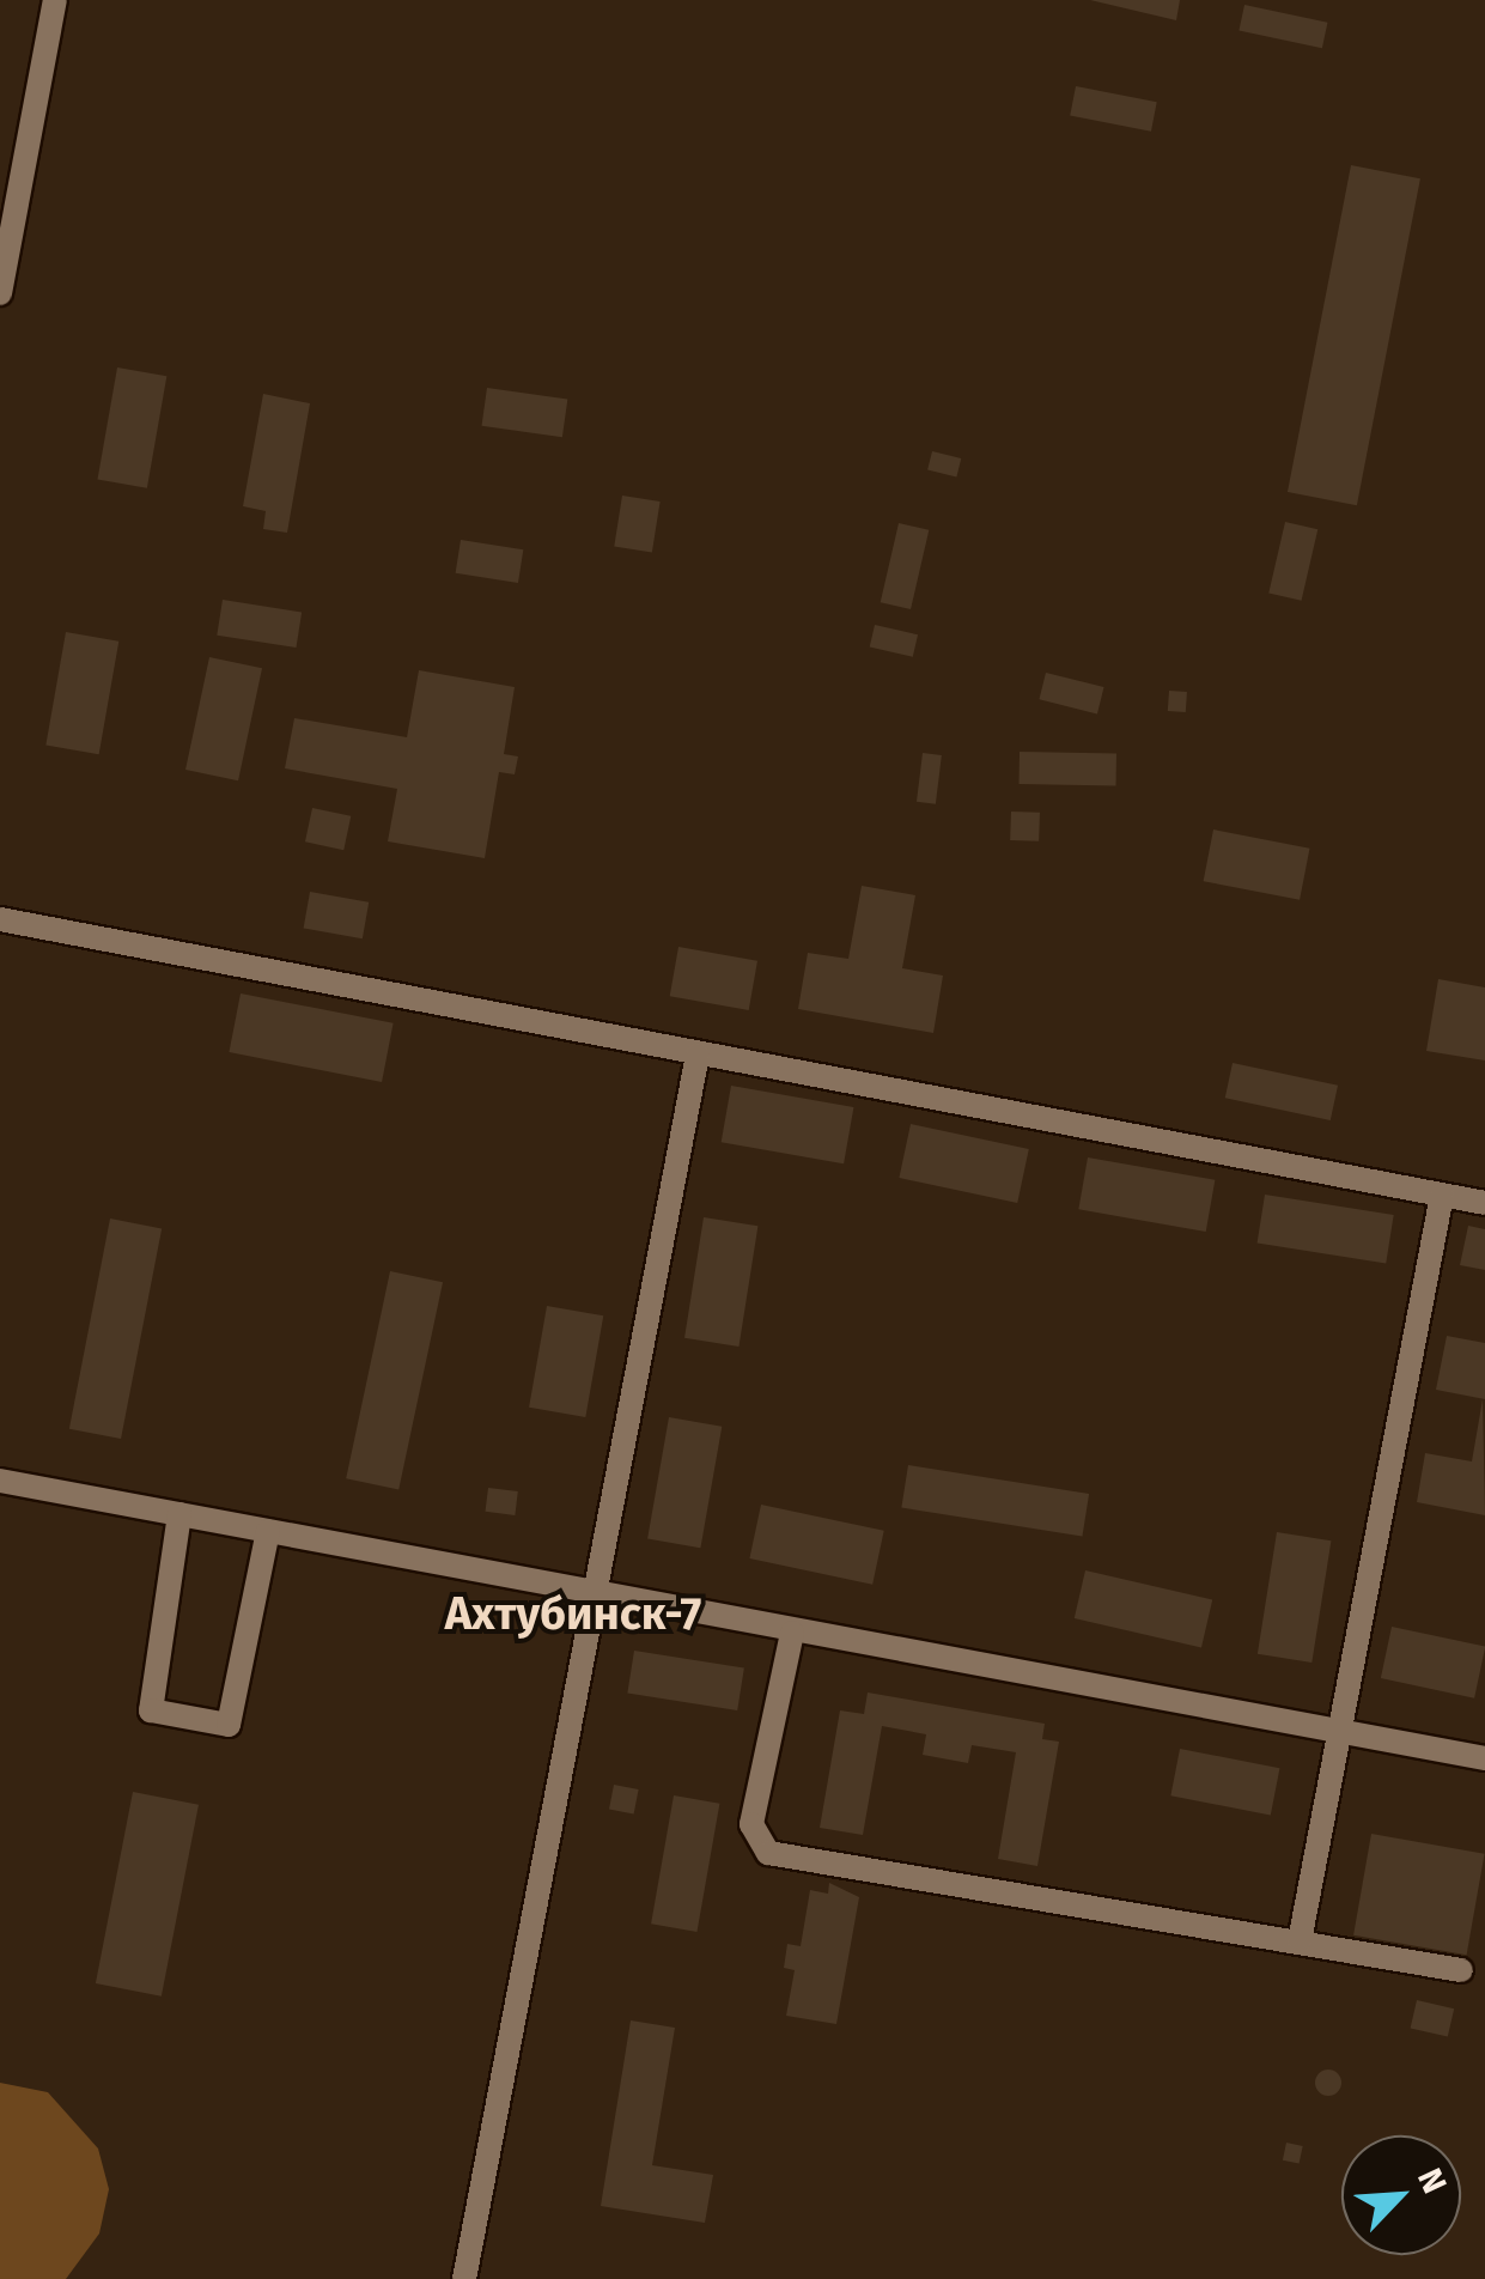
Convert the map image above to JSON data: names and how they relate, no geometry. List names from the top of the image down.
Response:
{
  "districts": ["Ахтубинск-7"],
  "north": "top right"
}
